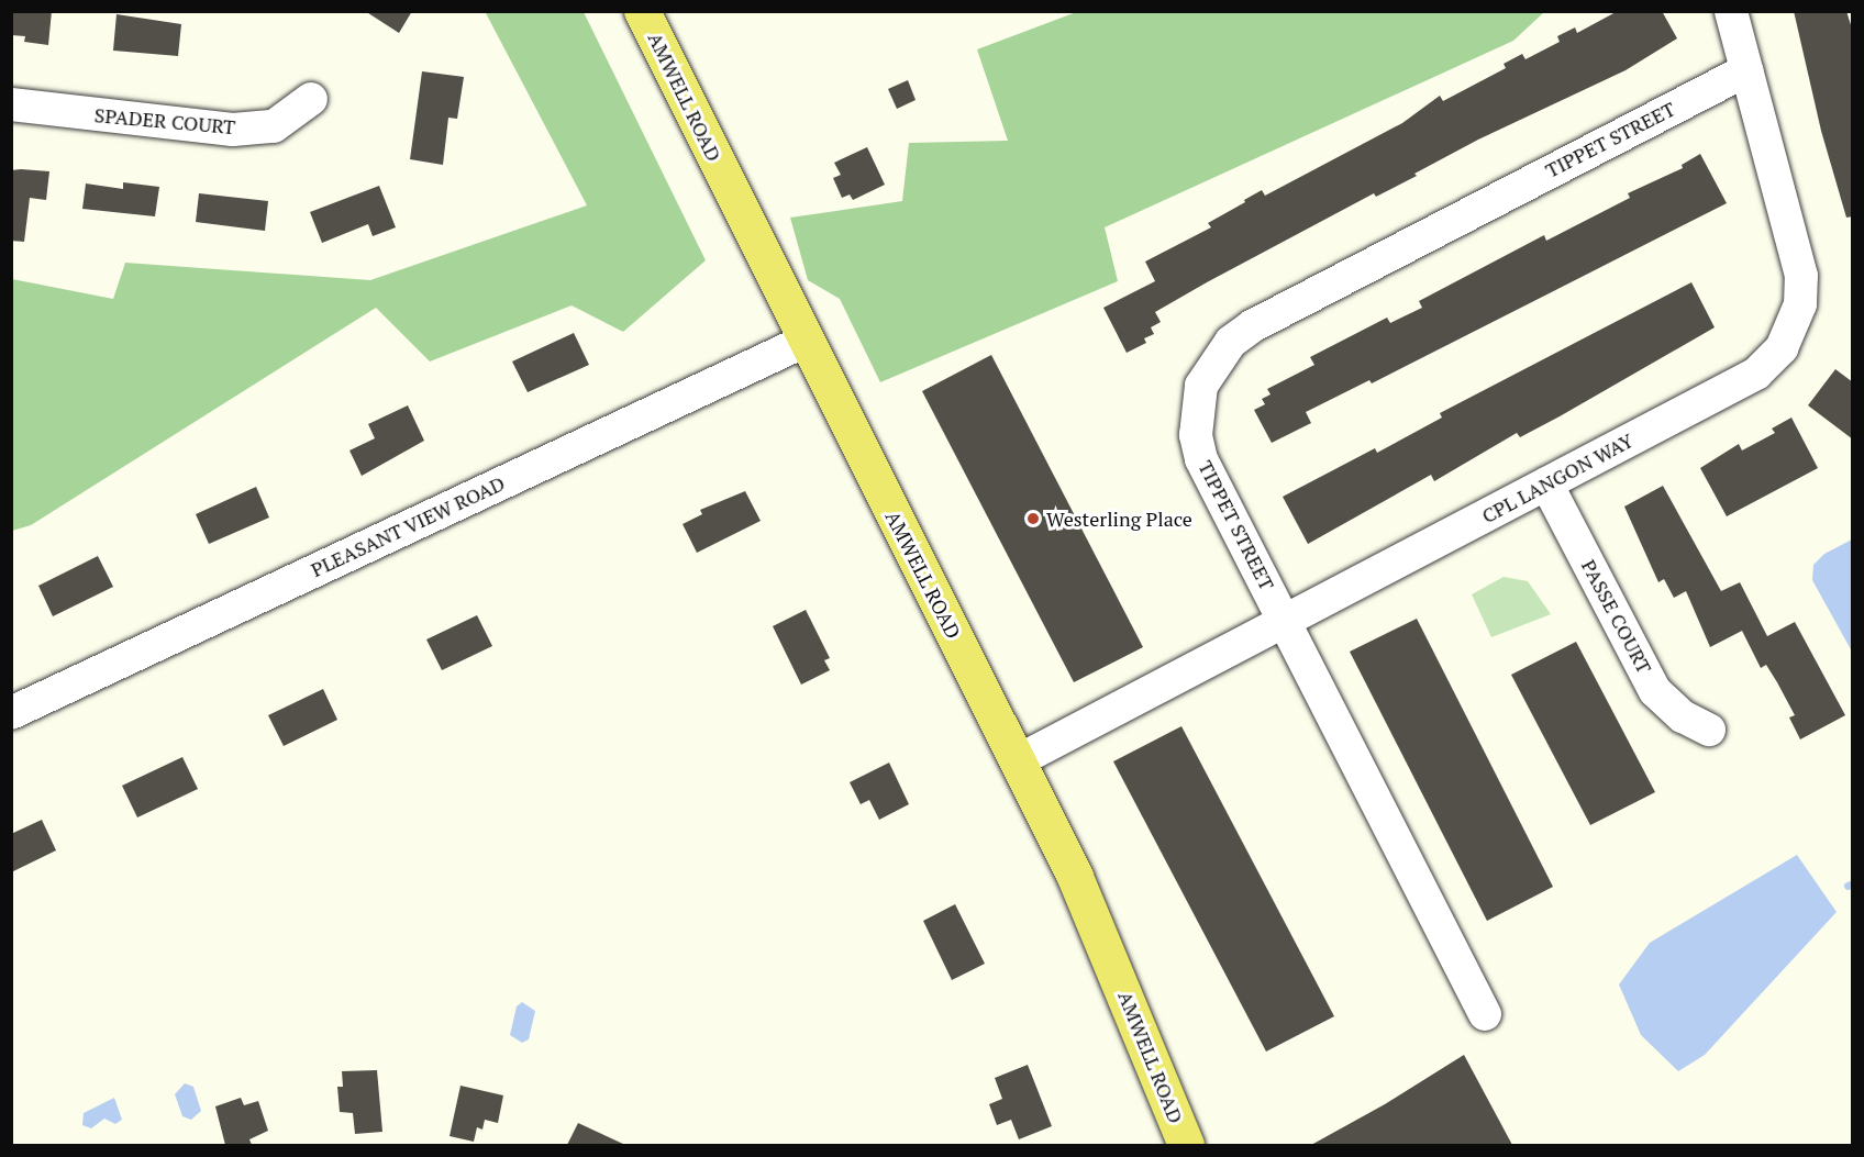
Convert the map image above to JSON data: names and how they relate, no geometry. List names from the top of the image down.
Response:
{
  "streets": {
    "main road": ["AMWELL ROAD"],
    "street": [
      "SPADER COURT",
      "TIPPET STREET",
      "CPL LANGON WAY",
      "PLEASANT VIEW ROAD",
      "PASSE COURT"
    ]
  },
  "crossings": [
    ["AMWELL ROAD", "CPL LANGON WAY"],
    ["AMWELL ROAD", "PLEASANT VIEW ROAD"],
    ["TIPPET STREET", "CPL LANGON WAY"],
    ["CPL LANGON WAY", "PASSE COURT"]
  ],
  "places": ["Westerling Place"]
}
